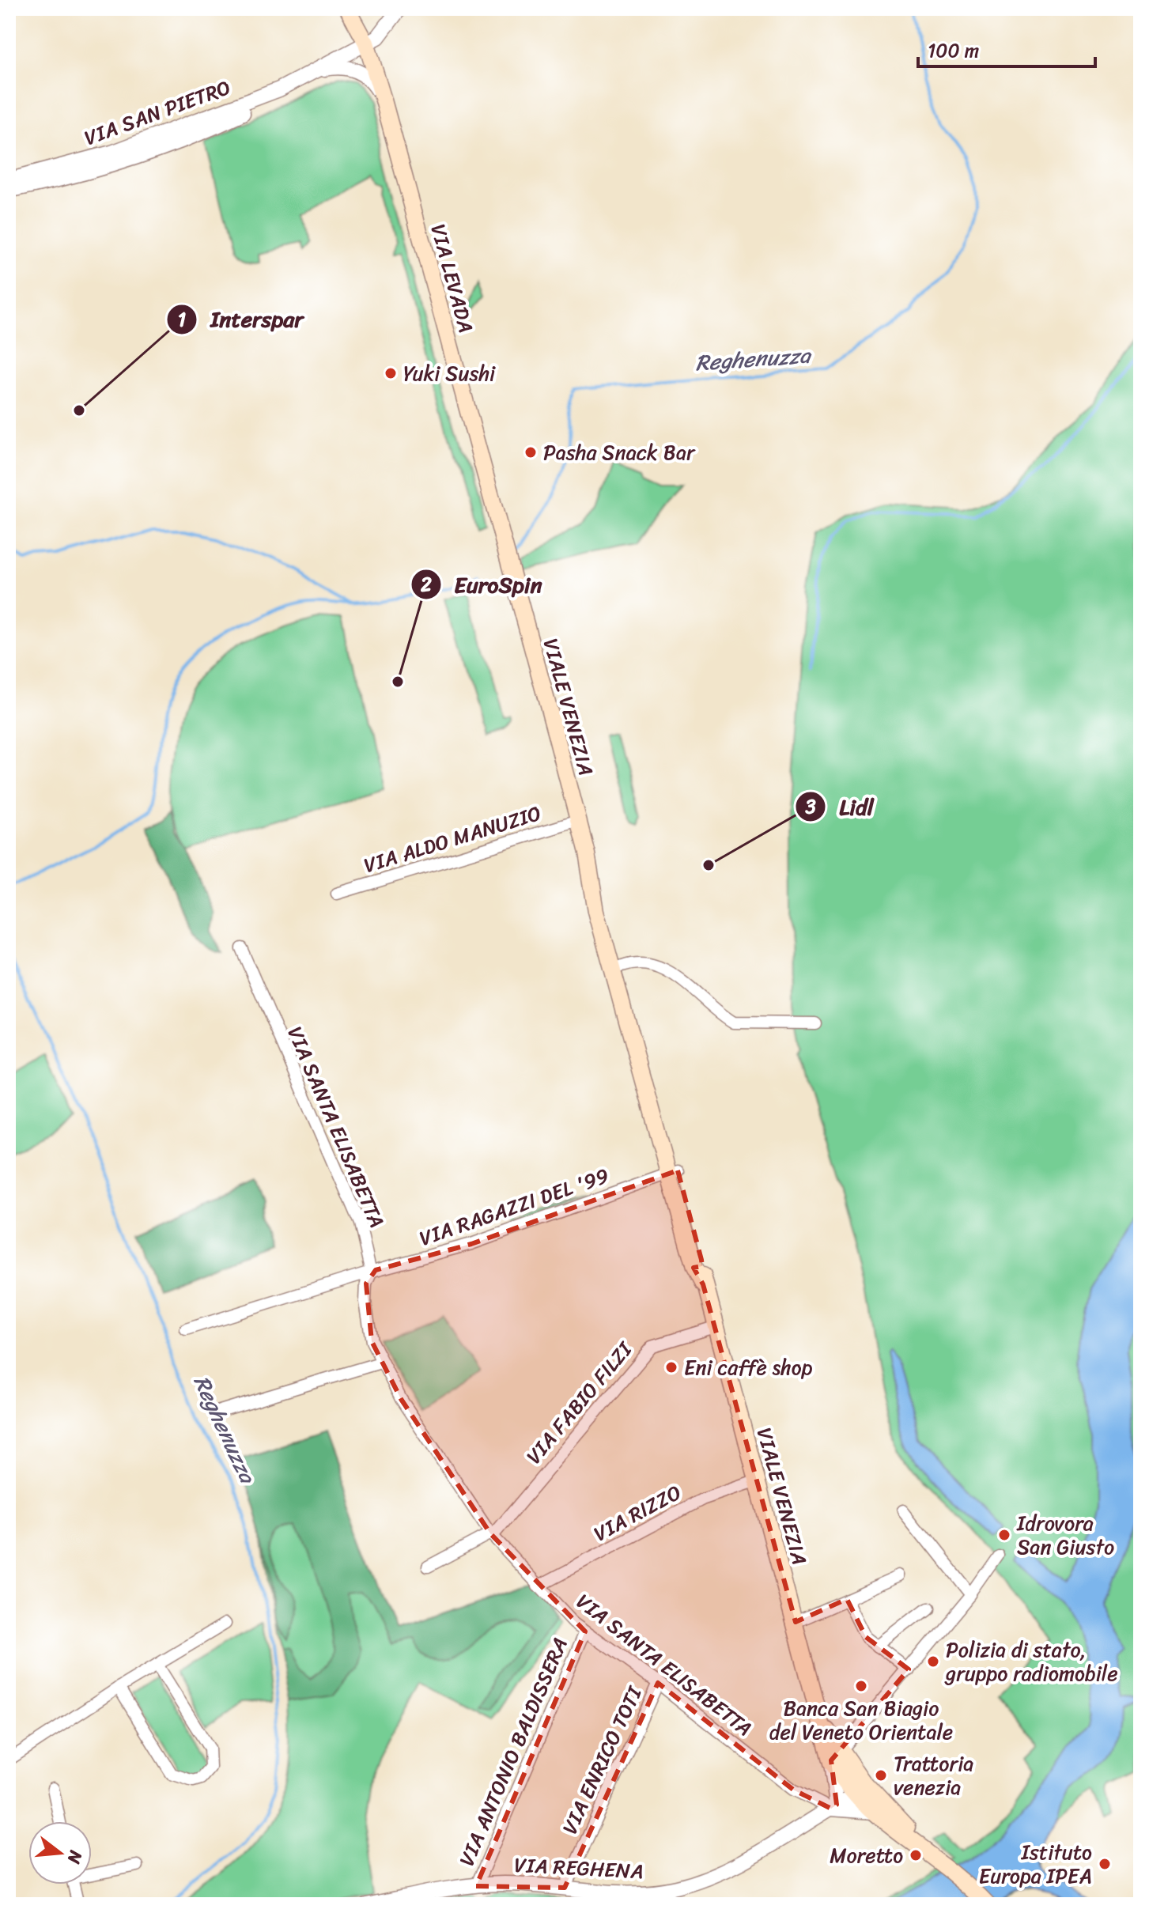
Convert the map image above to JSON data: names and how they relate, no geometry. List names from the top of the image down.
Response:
{
  "streets": {
    "main road": ["VIA LEVADA", "VIALE VENEZIA"],
    "street": [
      "VIA SAN PIETRO",
      "VIA ALDO MANUZIO",
      "VIA SANTA ELISABETTA",
      "VIA RAGAZZI DEL '99",
      "VIA FABIO FILZI",
      "VIA RIZZO",
      "VIA ANTONIO BALDISSERA",
      "VIA ENRICO TOTI",
      "VIA REGHENA"
    ]
  },
  "crossings": [
    ["VIA SAN PIETRO", "VIA LEVADA"],
    ["VIA LEVADA", "VIALE VENEZIA"],
    ["VIALE VENEZIA", "VIA ALDO MANUZIO"],
    ["VIALE VENEZIA", "VIA SANTA ELISABETTA"],
    ["VIALE VENEZIA", "VIA RAGAZZI DEL '99"],
    ["VIALE VENEZIA", "VIA FABIO FILZI"],
    ["VIALE VENEZIA", "VIA RIZZO"],
    ["VIALE VENEZIA", "VIA REGHENA"],
    ["VIA SANTA ELISABETTA", "VIA RAGAZZI DEL '99"],
    ["VIA SANTA ELISABETTA", "VIA FABIO FILZI"],
    ["VIA SANTA ELISABETTA", "VIA RIZZO"],
    ["VIA SANTA ELISABETTA", "VIA ANTONIO BALDISSERA"],
    ["VIA SANTA ELISABETTA", "VIA ENRICO TOTI"],
    ["VIA SANTA ELISABETTA", "VIA REGHENA"],
    ["VIA ANTONIO BALDISSERA", "VIA REGHENA"],
    ["VIA ENRICO TOTI", "VIA REGHENA"]
  ],
  "water": ["Reghenuzza"],
  "places": [
    "Yuki Sushi",
    "Interspar",
    "Pasha Snack Bar",
    "EuroSpin",
    "Lidl",
    "Eni caffè shop",
    "Idrovora San Giusto",
    "Polizia di stato, gruppo radiomobile",
    "Banca San Biagio del Veneto Orientale",
    "Trattoria venezia",
    "Moretto",
    "Istituto Europa IPEA"
  ],
  "scale_bar": "100 m",
  "north": "right"
}
